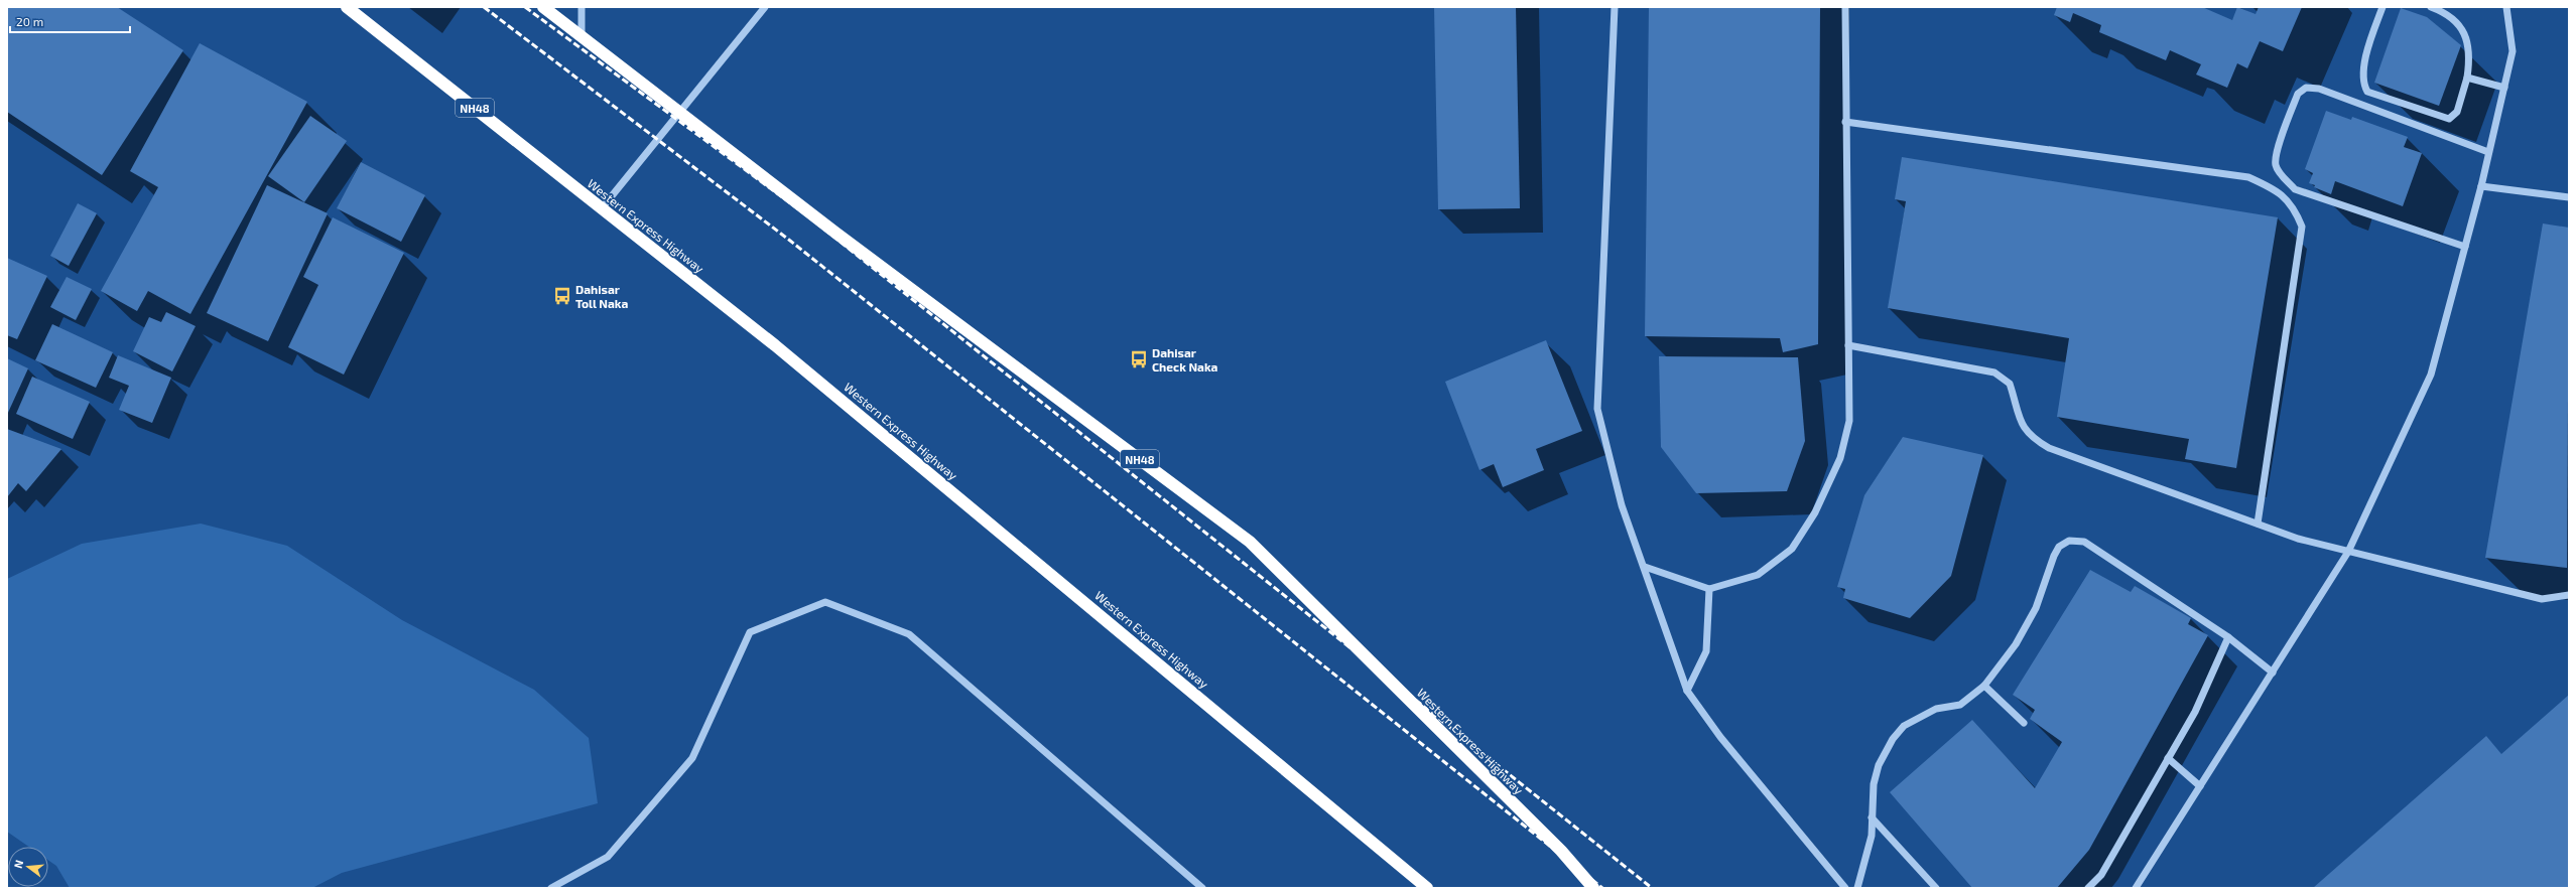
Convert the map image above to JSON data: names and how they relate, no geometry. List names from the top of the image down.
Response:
{
  "streets": {
    "highway": ["NH48", "Western Express Highway"]
  },
  "places": {
    "bus stop": ["Dahisar Toll Naka", "Dahisar Check Naka"]
  },
  "scale_bar": "20 m",
  "north": "left"
}
